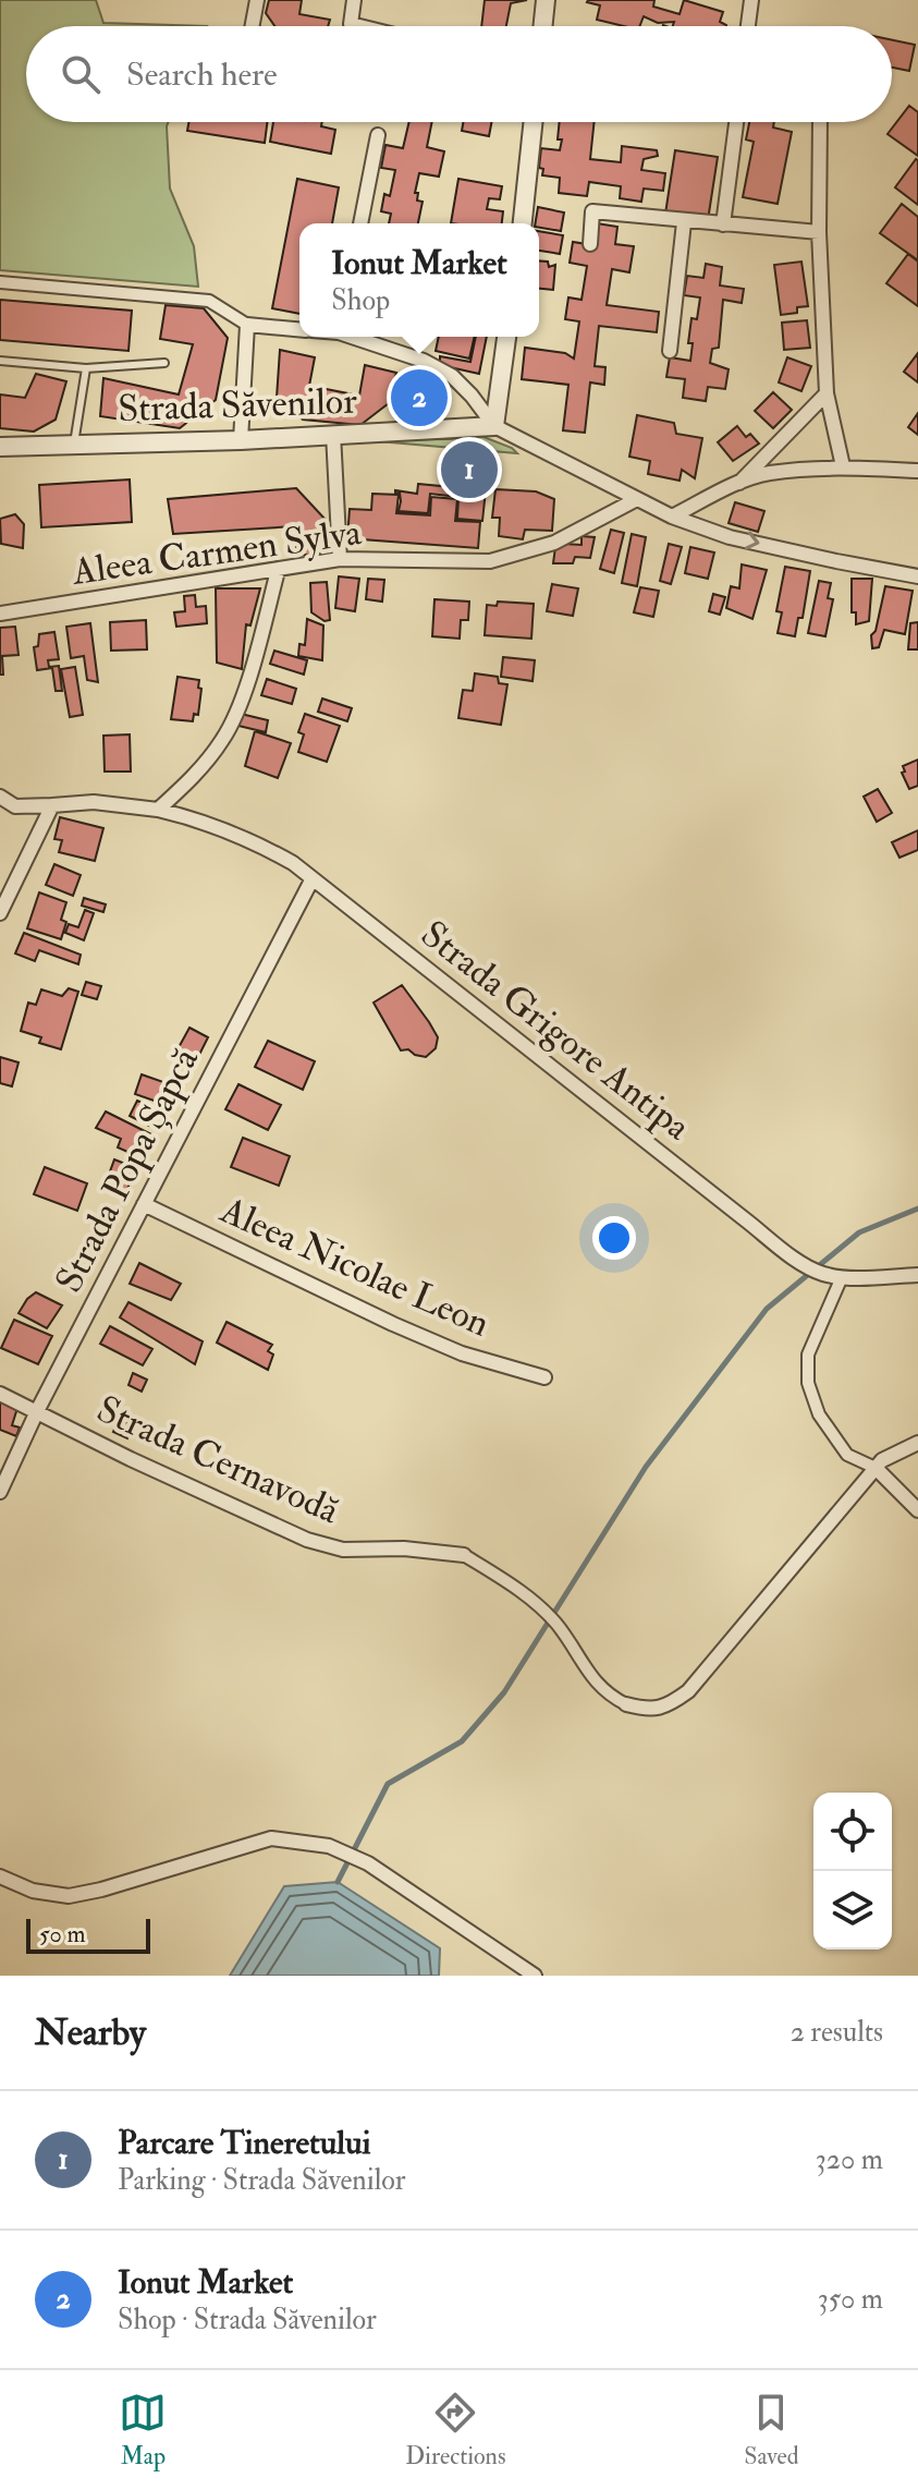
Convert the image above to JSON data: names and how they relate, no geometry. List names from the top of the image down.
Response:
{
  "streets": {
    "street": [
      "Strada Săvenilor",
      "Aleea Carmen Sylva",
      "Strada Grigore Antipa",
      "Strada Popa Șapcă",
      "Aleea Nicolae Leon",
      "Strada Cernavodă"
    ]
  },
  "crossings": [
    ["Strada Săvenilor", "Aleea Carmen Sylva"],
    ["Strada Grigore Antipa", "Strada Popa Șapcă"],
    ["Strada Popa Șapcă", "Aleea Nicolae Leon"],
    ["Strada Popa Șapcă", "Strada Cernavodă"]
  ],
  "scale_bar": "50 m",
  "page": {
    "search": "Search here",
    "popup": ["Ionut Market", "Shop"],
    "pins": ["2", "1"],
    "scale": "50 m",
    "heading": ["Nearby", "2 results"],
    "list": [
      {
        "mark": "1",
        "name": "Parcare Tineretului",
        "note": "Parking · Strada Săvenilor",
        "value": "320 m"
      },
      {
        "mark": "2",
        "name": "Ionut Market",
        "note": "Shop · Strada Săvenilor",
        "value": "350 m"
      }
    ],
    "nav": ["Map", "Directions", "Saved"]
  }
}
